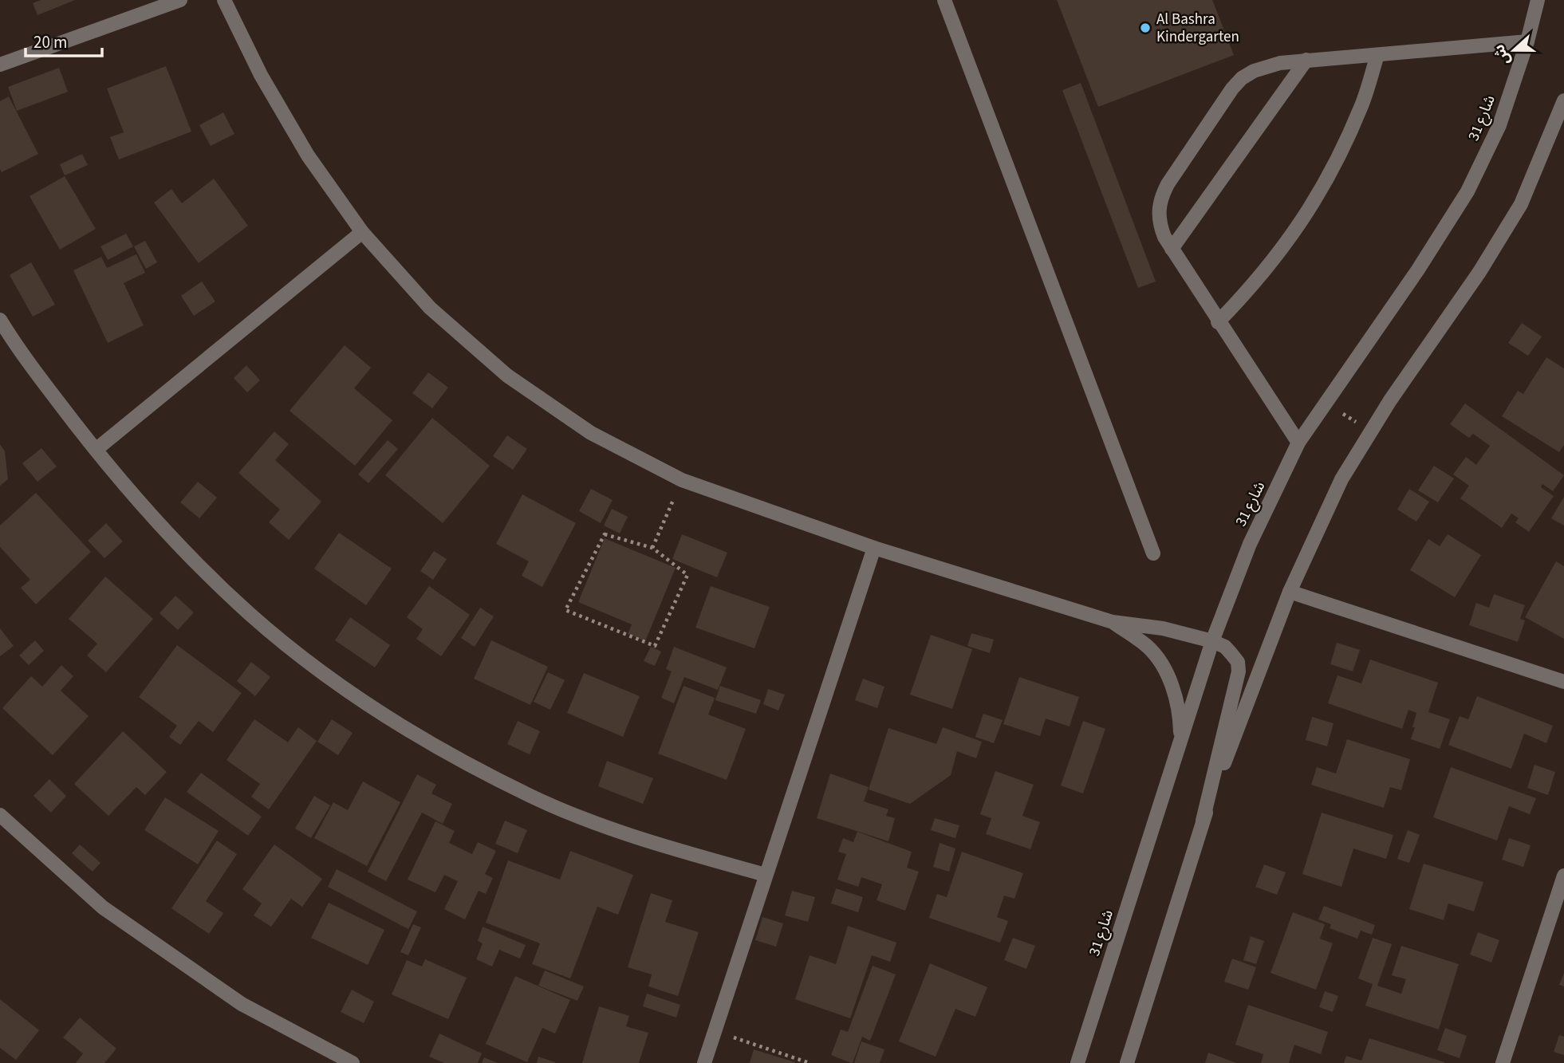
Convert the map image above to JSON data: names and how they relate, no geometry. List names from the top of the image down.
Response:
{
  "streets": {
    "street": ["شارع 31"]
  },
  "places": ["Al Bashra Kindergarten"],
  "scale_bar": "20 m",
  "north": "left"
}
